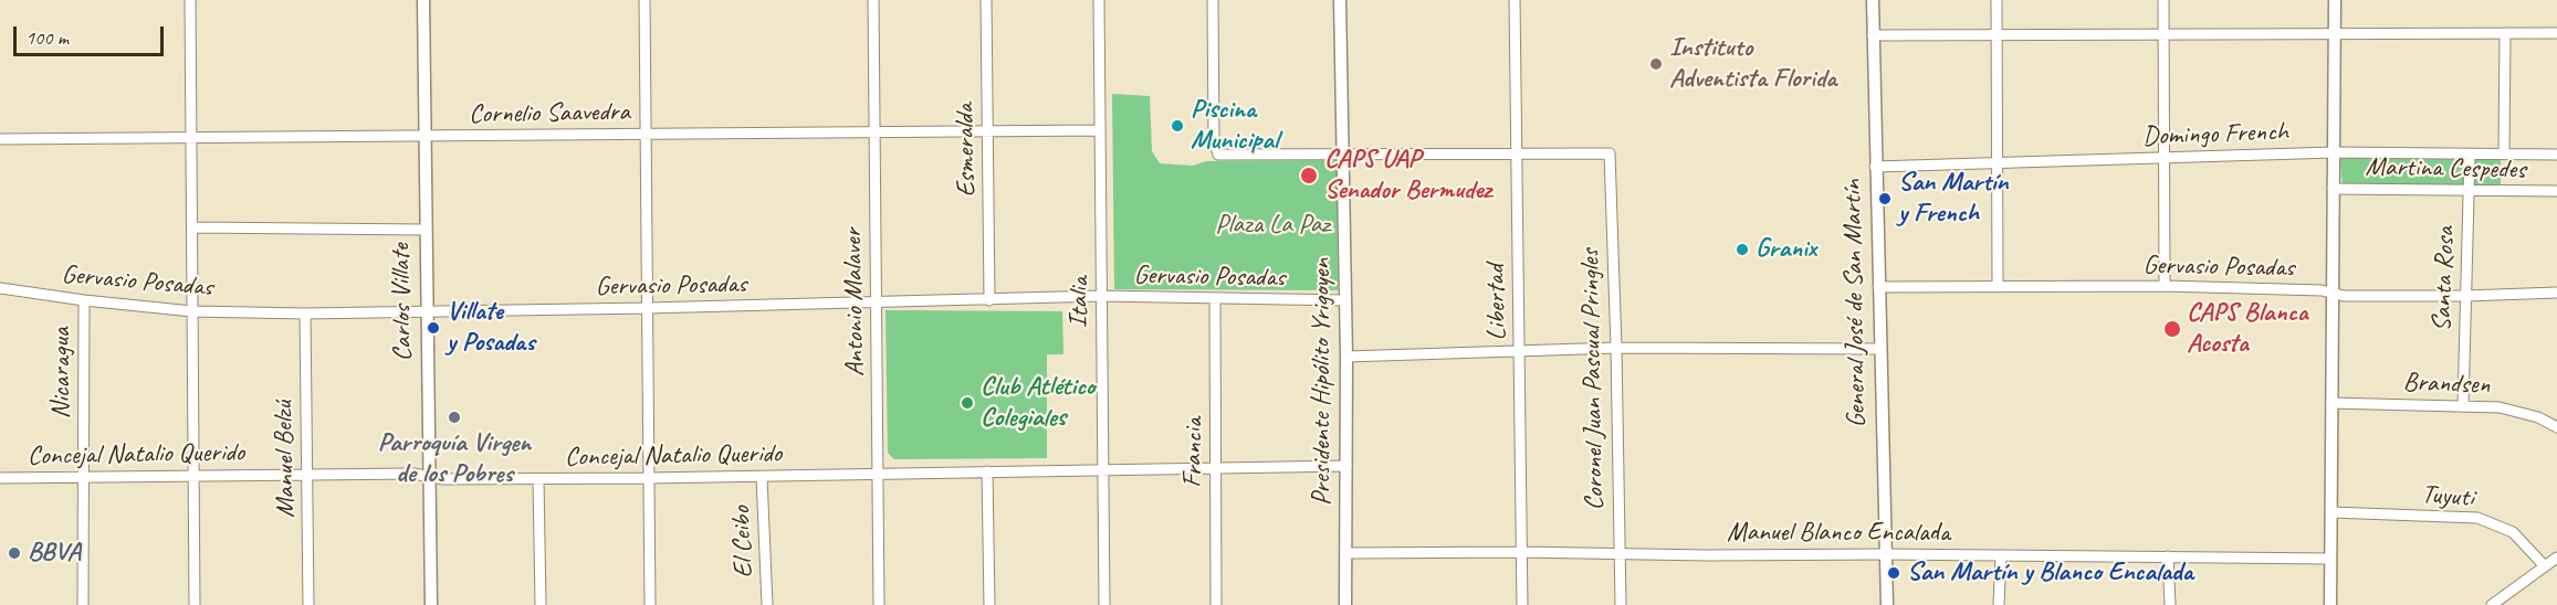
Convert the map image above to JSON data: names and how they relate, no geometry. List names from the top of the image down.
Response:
{
  "streets": {
    "street": [
      "Cornelio Saavedra",
      "Domingo French",
      "Esmeralda",
      "Martina Cespedes",
      "Gervasio Posadas",
      "Santa Rosa",
      "Carlos Villate",
      "Antonio Malaver",
      "Italia",
      "Libertad",
      "General José de San Martín",
      "Nicaragua",
      "Coronel Juan Pascual Pringles",
      "Presidente Hipólito Yrigoyen",
      "Brandsen",
      "Francia",
      "Concejal Natalio Querido",
      "Manuel Belzú",
      "Tuyuti",
      "Manuel Blanco Encalada",
      "El Ceibo"
    ]
  },
  "crossings": [
    ["Cornelio Saavedra", "Esmeralda"],
    ["Cornelio Saavedra", "Carlos Villate"],
    ["Cornelio Saavedra", "Antonio Malaver"],
    ["Cornelio Saavedra", "Italia"],
    ["Domingo French", "Santa Rosa"],
    ["Domingo French", "General José de San Martín"],
    ["Esmeralda", "Gervasio Posadas"],
    ["Martina Cespedes", "Santa Rosa"],
    ["Gervasio Posadas", "Santa Rosa"],
    ["Gervasio Posadas", "Carlos Villate"],
    ["Gervasio Posadas", "Antonio Malaver"],
    ["Gervasio Posadas", "Italia"],
    ["Gervasio Posadas", "General José de San Martín"],
    ["Gervasio Posadas", "Nicaragua"],
    ["Gervasio Posadas", "Presidente Hipólito Yrigoyen"],
    ["Gervasio Posadas", "Francia"],
    ["Gervasio Posadas", "Manuel Belzú"],
    ["Santa Rosa", "Brandsen"],
    ["Carlos Villate", "Concejal Natalio Querido"],
    ["Antonio Malaver", "Concejal Natalio Querido"],
    ["Italia", "Concejal Natalio Querido"],
    ["Libertad", "Coronel Juan Pascual Pringles"],
    ["Libertad", "Manuel Blanco Encalada"],
    ["General José de San Martín", "Manuel Blanco Encalada"],
    ["Nicaragua", "Concejal Natalio Querido"],
    ["Coronel Juan Pascual Pringles", "Manuel Blanco Encalada"],
    ["Presidente Hipólito Yrigoyen", "Concejal Natalio Querido"],
    ["Presidente Hipólito Yrigoyen", "Manuel Blanco Encalada"],
    ["Francia", "Concejal Natalio Querido"],
    ["Concejal Natalio Querido", "Manuel Belzú"],
    ["Concejal Natalio Querido", "El Ceibo"]
  ],
  "parks": ["Plaza La Paz"],
  "places": [
    "Instituto Adventista Florida",
    "Piscina Municipal",
    "CAPS UAP Senador Bermudez",
    "San Martín y French",
    "Granix",
    "Villate y Posadas",
    "CAPS Blanca Acosta",
    "Club Atlético Colegiales",
    "Parroquía Virgen de los Pobres",
    "BBVA",
    "San Martín y Blanco Encalada"
  ],
  "scale_bar": "100 m"
}
